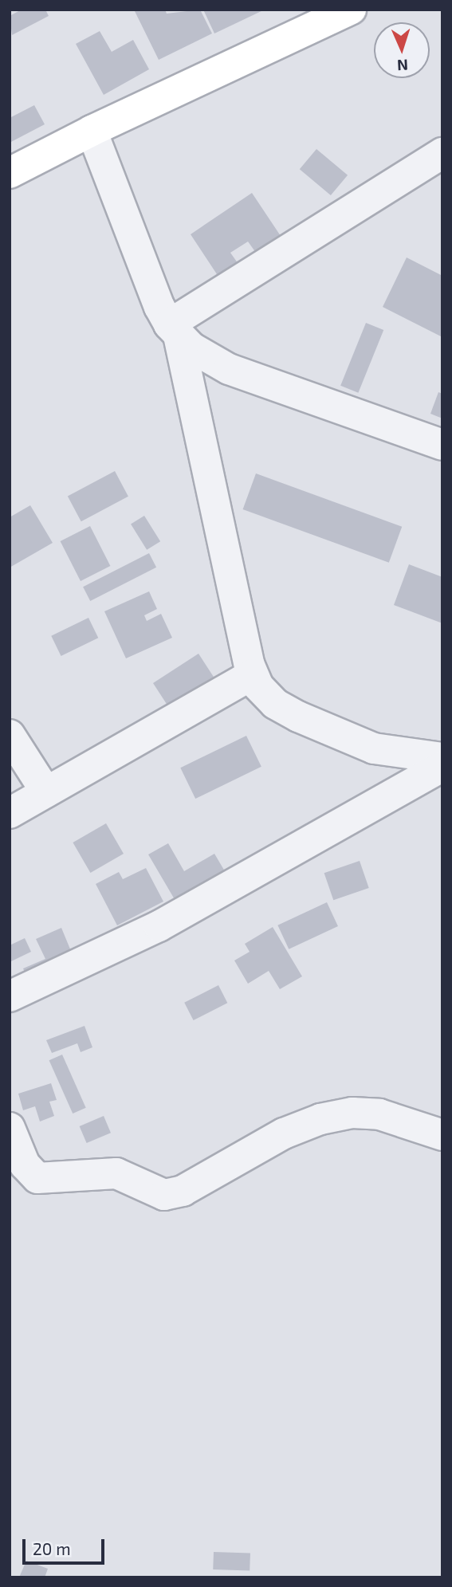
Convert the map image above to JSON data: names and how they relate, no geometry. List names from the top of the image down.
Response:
{
  "scale_bar": "20 m",
  "north": "bottom"
}
